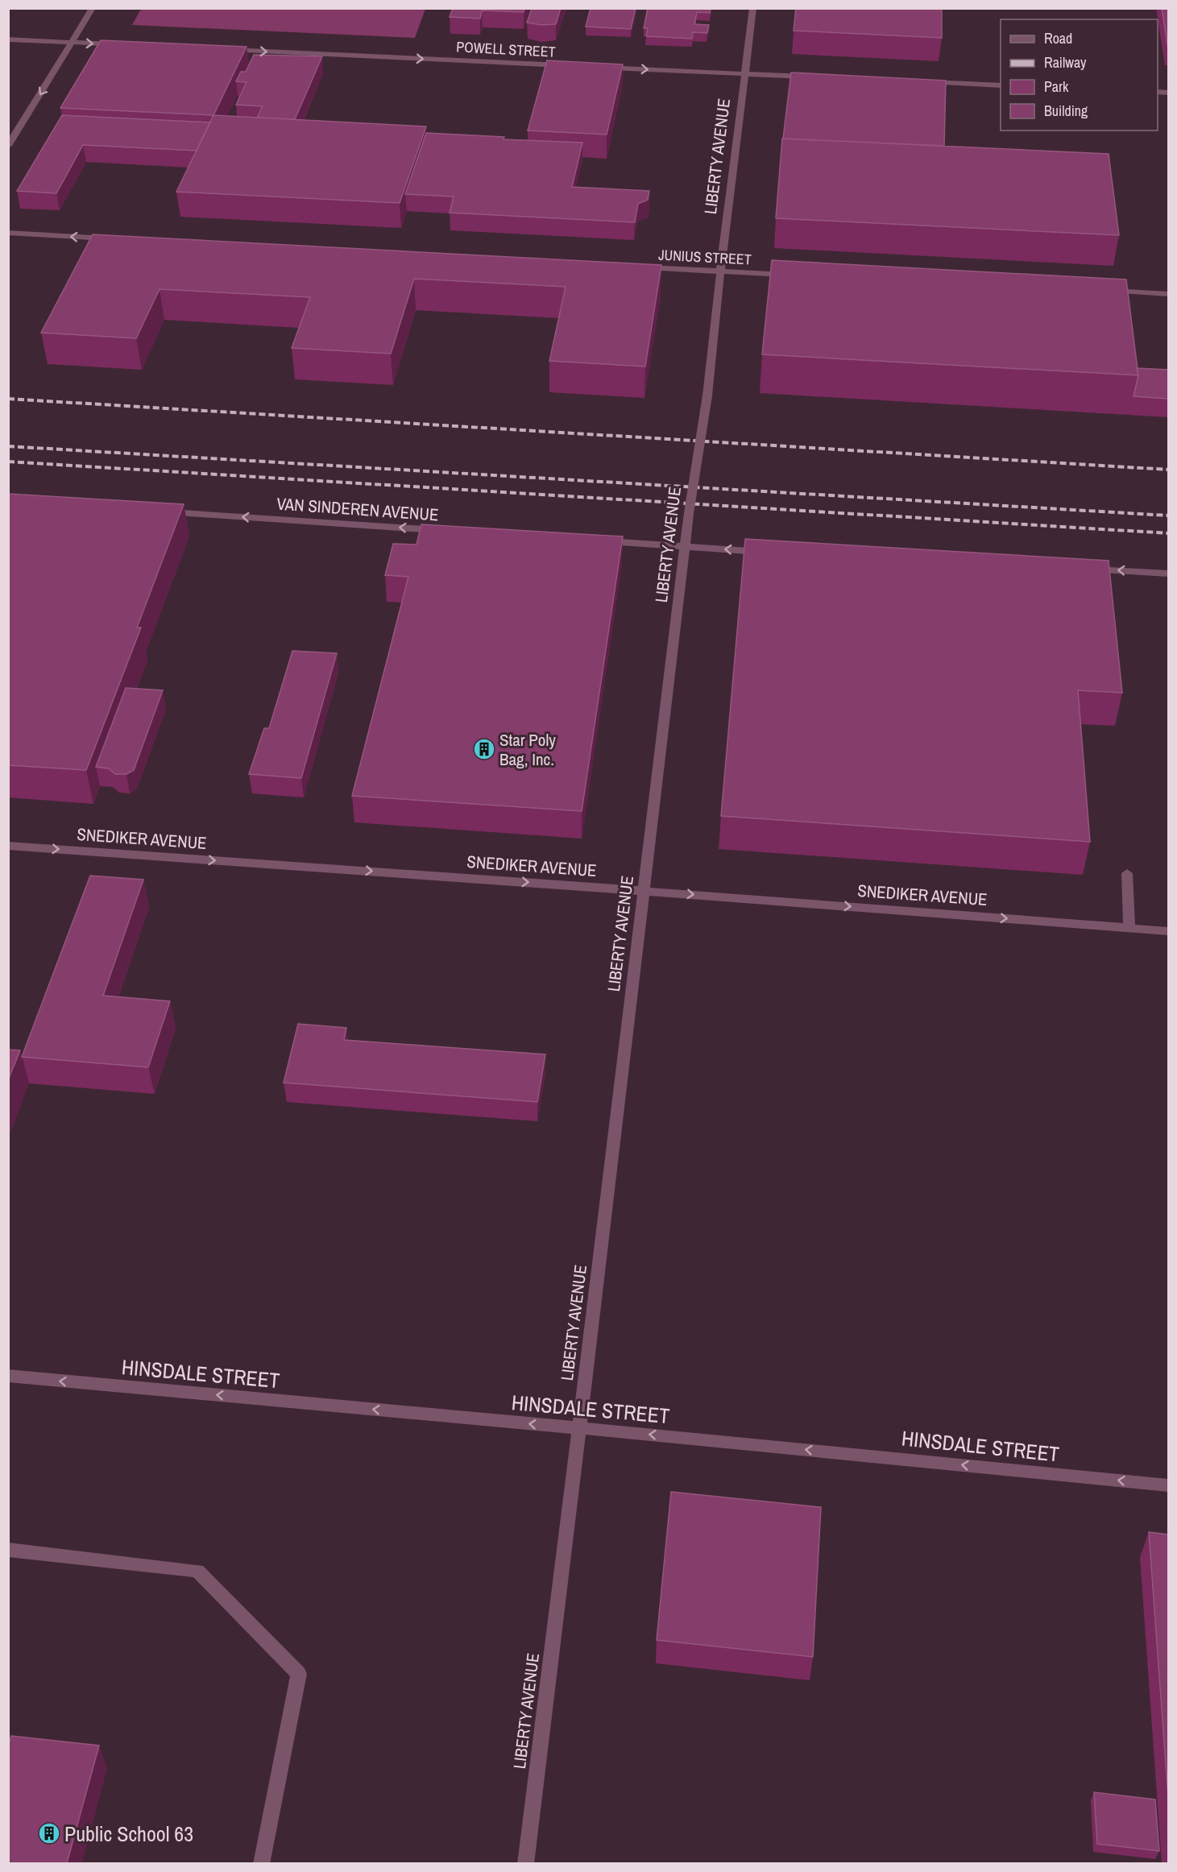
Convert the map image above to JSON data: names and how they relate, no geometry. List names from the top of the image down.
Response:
{
  "streets": {
    "street": [
      "POWELL STREET",
      "LIBERTY AVENUE",
      "JUNIUS STREET",
      "VAN SINDEREN AVENUE",
      "SNEDIKER AVENUE",
      "HINSDALE STREET"
    ]
  },
  "crossings": [
    ["LIBERTY AVENUE", "JUNIUS STREET"],
    ["LIBERTY AVENUE", "SNEDIKER AVENUE"],
    ["LIBERTY AVENUE", "HINSDALE STREET"]
  ],
  "one_way": [
    "POWELL STREET",
    "VAN SINDEREN AVENUE",
    "SNEDIKER AVENUE",
    "HINSDALE STREET"
  ],
  "places": {
    "building": ["Star Poly Bag, Inc.", "Public School 63"]
  },
  "legend": [
    "Road",
    "Railway",
    "Park",
    "Building"
  ]
}
